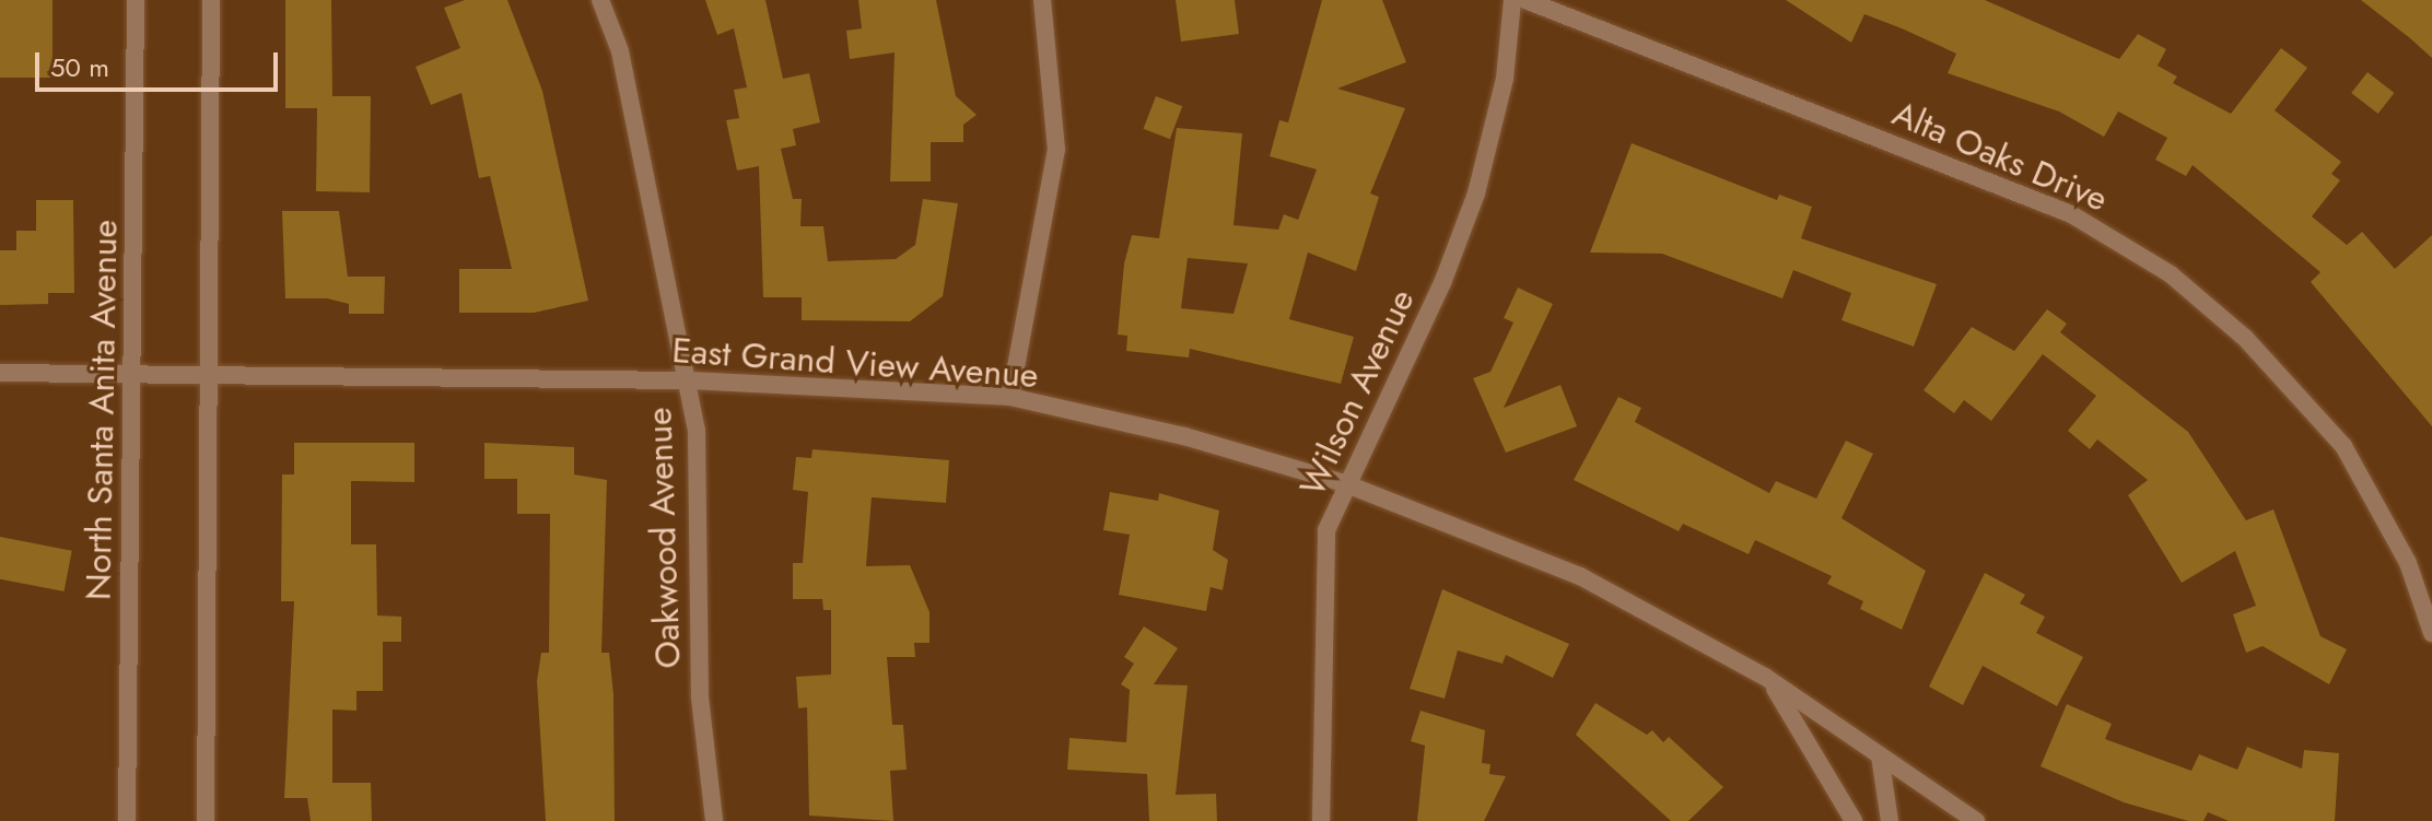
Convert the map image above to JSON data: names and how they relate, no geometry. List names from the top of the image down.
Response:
{
  "streets": {
    "street": [
      "Alta Oaks Drive",
      "East Grand View Avenue",
      "Wilson Avenue",
      "North Santa Anita Avenue",
      "Oakwood Avenue"
    ]
  },
  "crossings": [
    ["East Grand View Avenue", "Wilson Avenue"],
    ["East Grand View Avenue", "North Santa Anita Avenue"],
    ["East Grand View Avenue", "Oakwood Avenue"]
  ],
  "scale_bar": "50 m"
}
